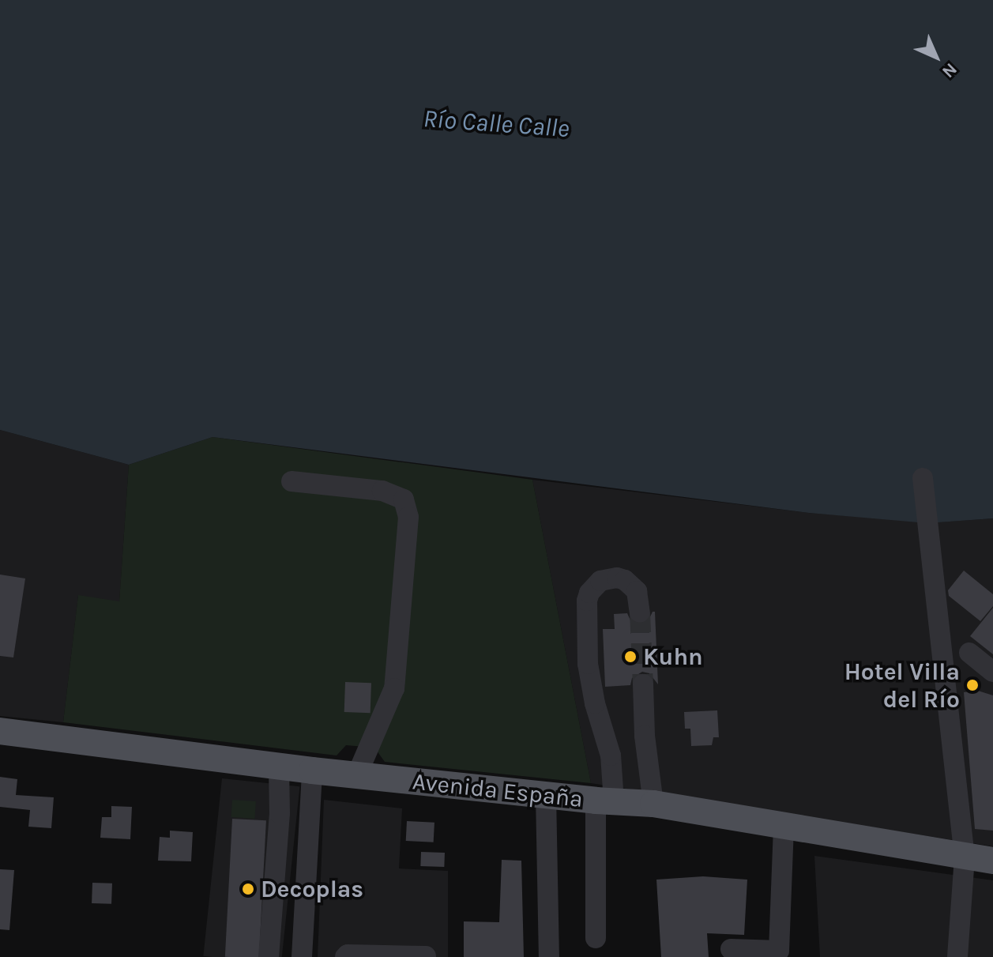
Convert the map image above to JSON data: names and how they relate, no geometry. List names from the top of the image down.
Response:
{
  "streets": {
    "main road": ["Avenida España"]
  },
  "water": ["Río Calle Calle"],
  "places": ["Kuhn", "Hotel Villa del Río", "Decoplas"],
  "north": "bottom right"
}
